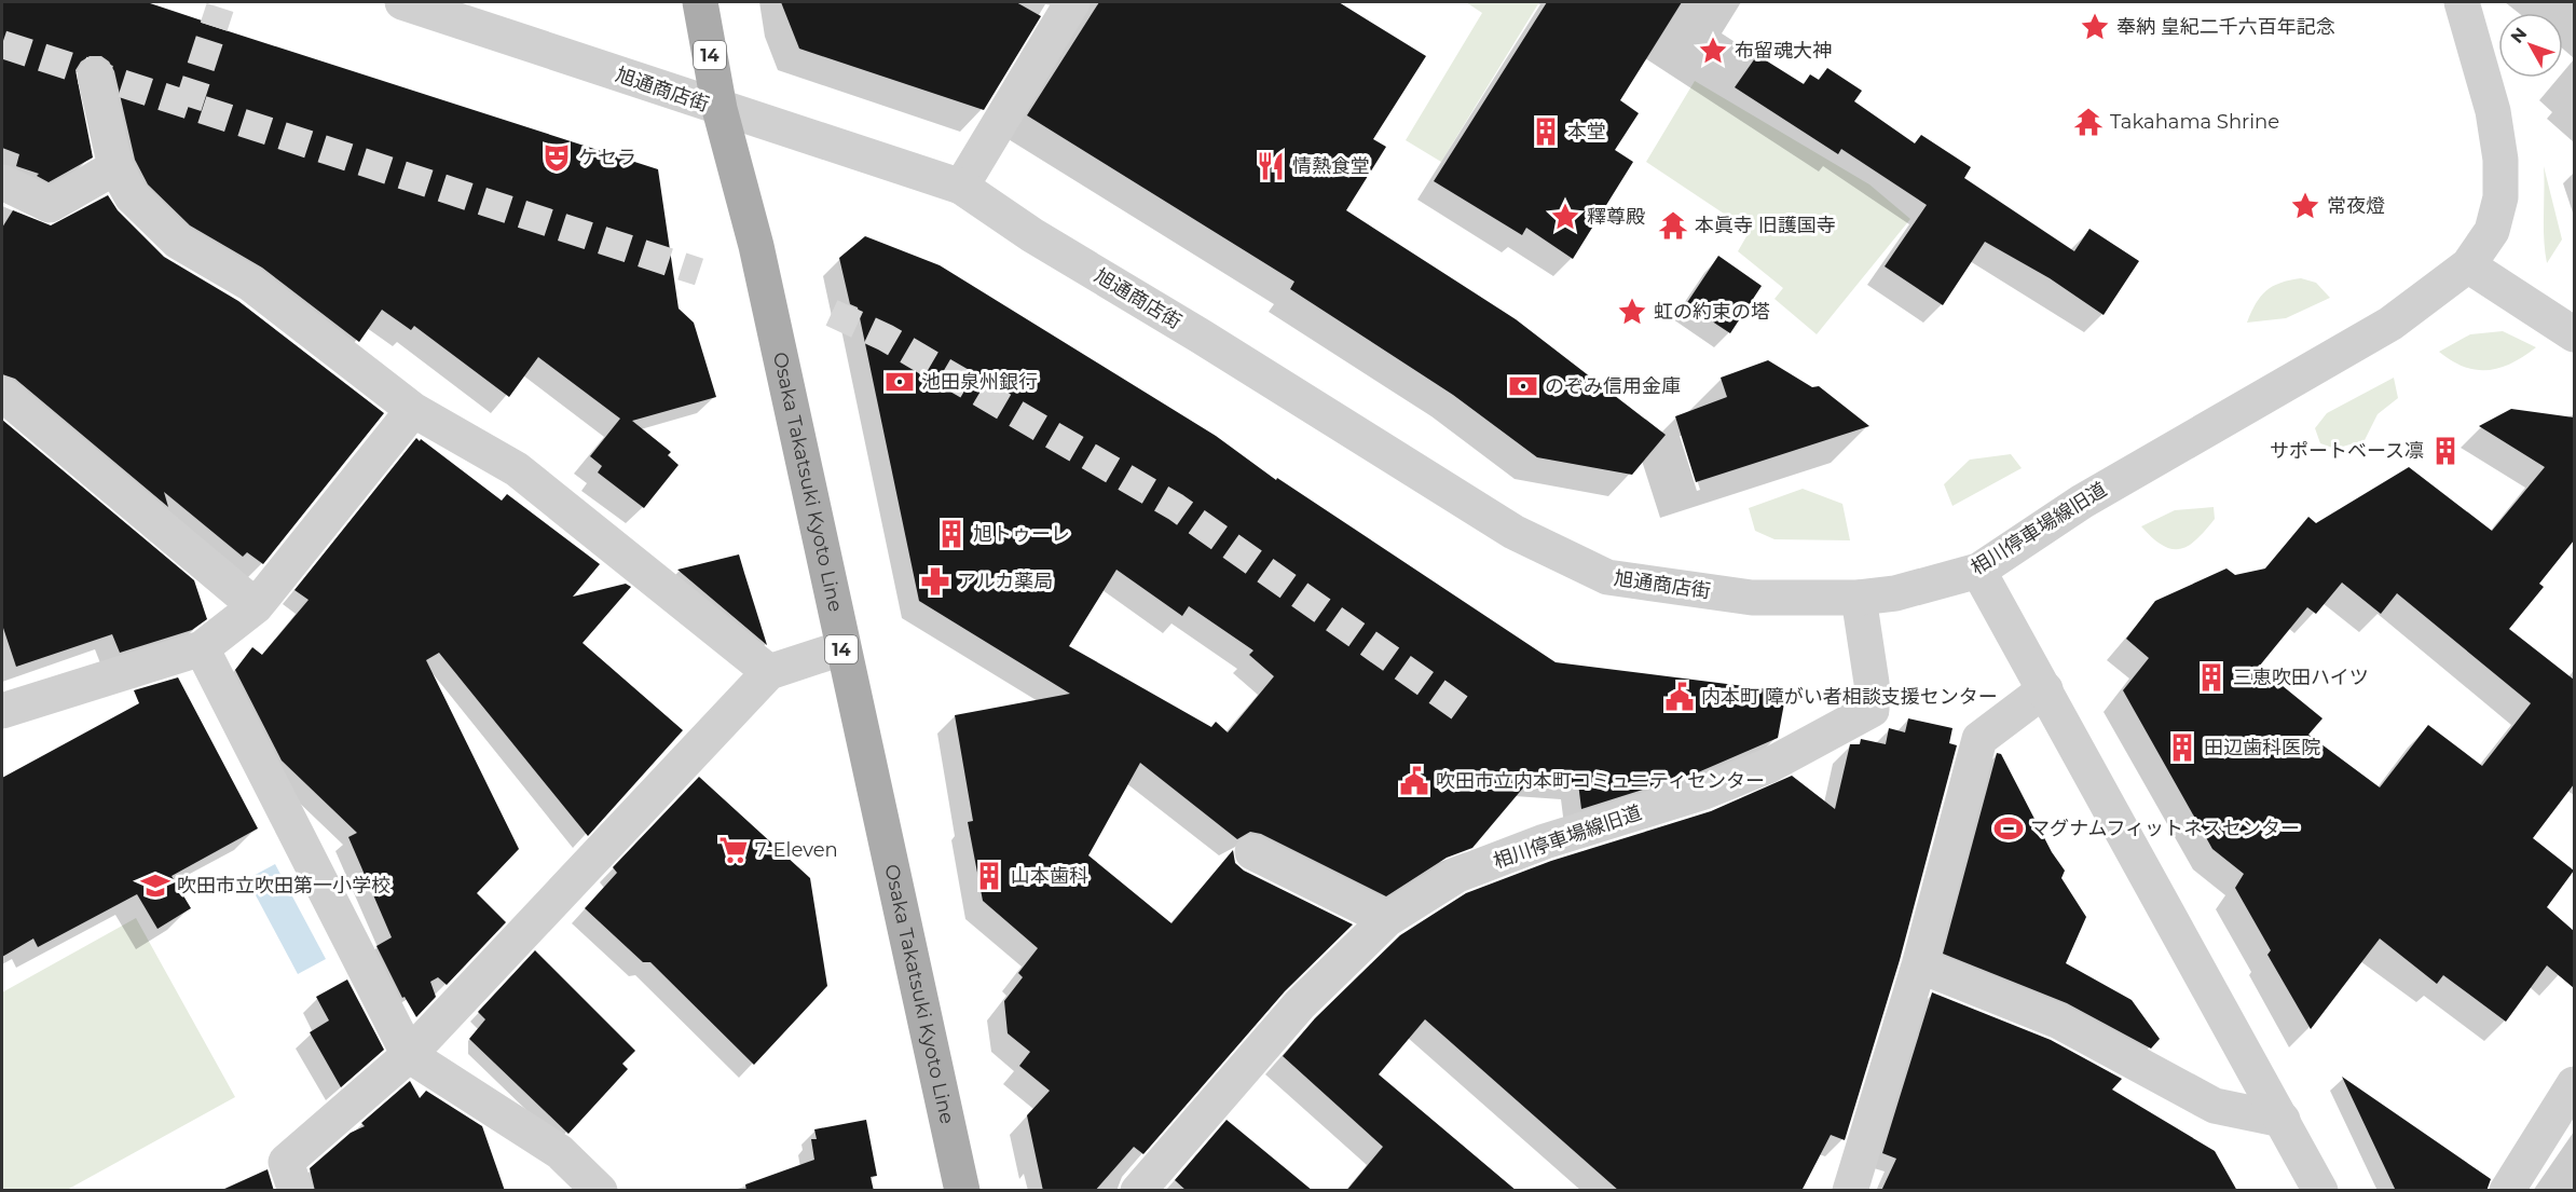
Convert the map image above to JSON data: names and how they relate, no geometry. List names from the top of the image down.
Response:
{
  "streets": {
    "main road": ["14", "Osaka Takatsuki Kyoto Line"],
    "street": ["旭通商店街", "相川停車場線旧道"]
  },
  "crossings": [
    ["旭通商店街", "Osaka Takatsuki Kyoto Line"],
    ["旭通商店街", "相川停車場線旧道"]
  ],
  "places": {
    "place": [
      "奉納 皇紀二千六百年記念",
      "布留魂大神",
      "常夜燈",
      "釋尊殿",
      "虹の約束の塔"
    ],
    "temple": ["Takahama Shrine", "本眞寺 旧護国寺"],
    "building": [
      "本堂",
      "サポートベース凛",
      "旭トゥーレ",
      "三恵吹田ハイツ",
      "田辺歯科医院",
      "山本歯科"
    ],
    "theatre": ["ケセラ"],
    "restaurant": ["情熱食堂"],
    "bank": ["池田泉州銀行", "のぞみ信用金庫"],
    "pharmacy": ["アルカ薬局"],
    "public building": ["内本町 障がい者相談支援センター", "吹田市立内本町コミュニティセンター"],
    "sports": ["マグナムフィットネスセンター"],
    "supermarket": ["7-Eleven"],
    "school or university": ["吹田市立吹田第一小学校"]
  },
  "north": "top left"
}
